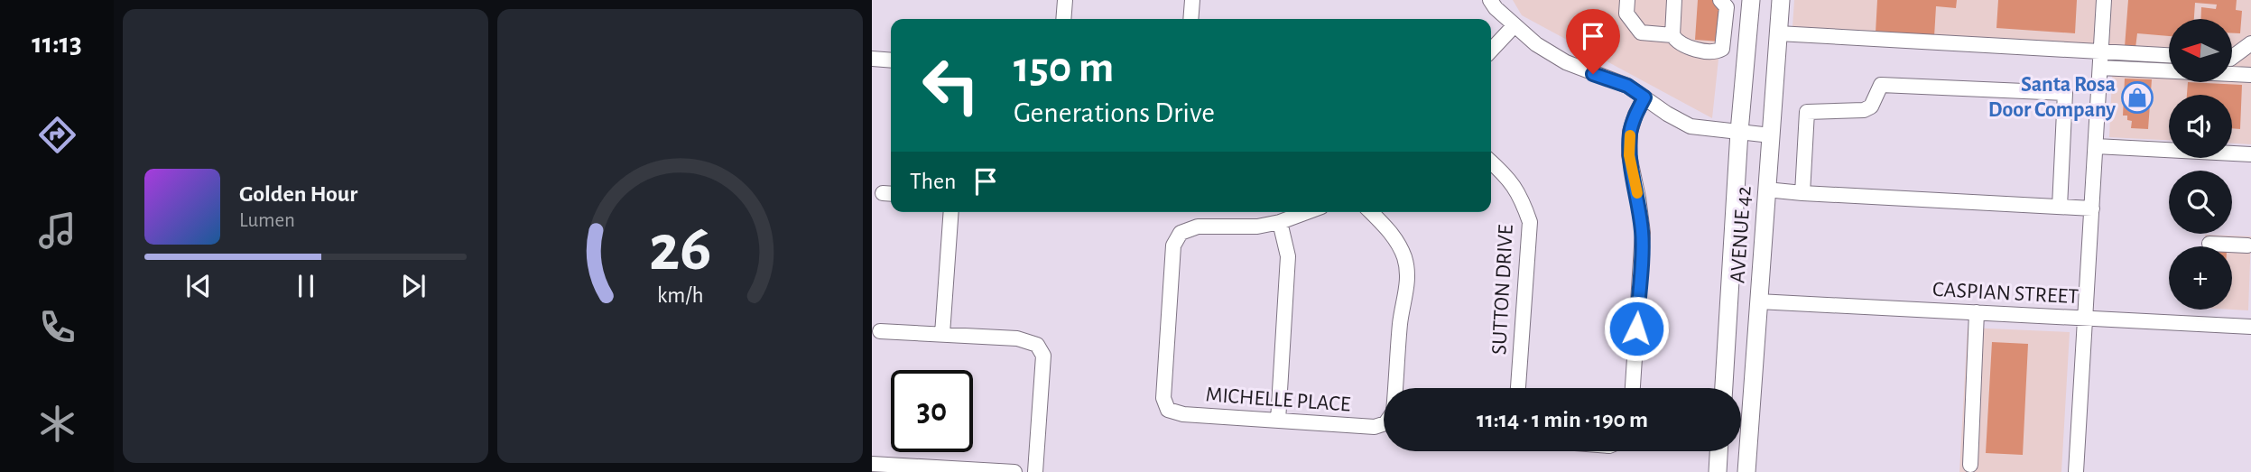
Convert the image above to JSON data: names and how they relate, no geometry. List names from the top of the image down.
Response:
{
  "streets": {
    "main road": ["AVENUE 42"],
    "street": ["SUTTON DRIVE", "CASPIAN STREET", "MICHELLE PLACE"]
  },
  "crossings": [
    ["AVENUE 42", "CASPIAN STREET"]
  ],
  "places": {
    "shop": ["Santa Rosa Door Company"]
  },
  "north": "left",
  "page": {
    "tabs": "11:13",
    "map_buttons": "+",
    "turn": ["150 m", "Generations Drive"],
    "then": "Then",
    "song": ["Golden Hour", "Lumen"],
    "limit": "30",
    "trip": "11:14 · 1 min · 190 m",
    "gauge": ["26", "km/h"]
  }
}
